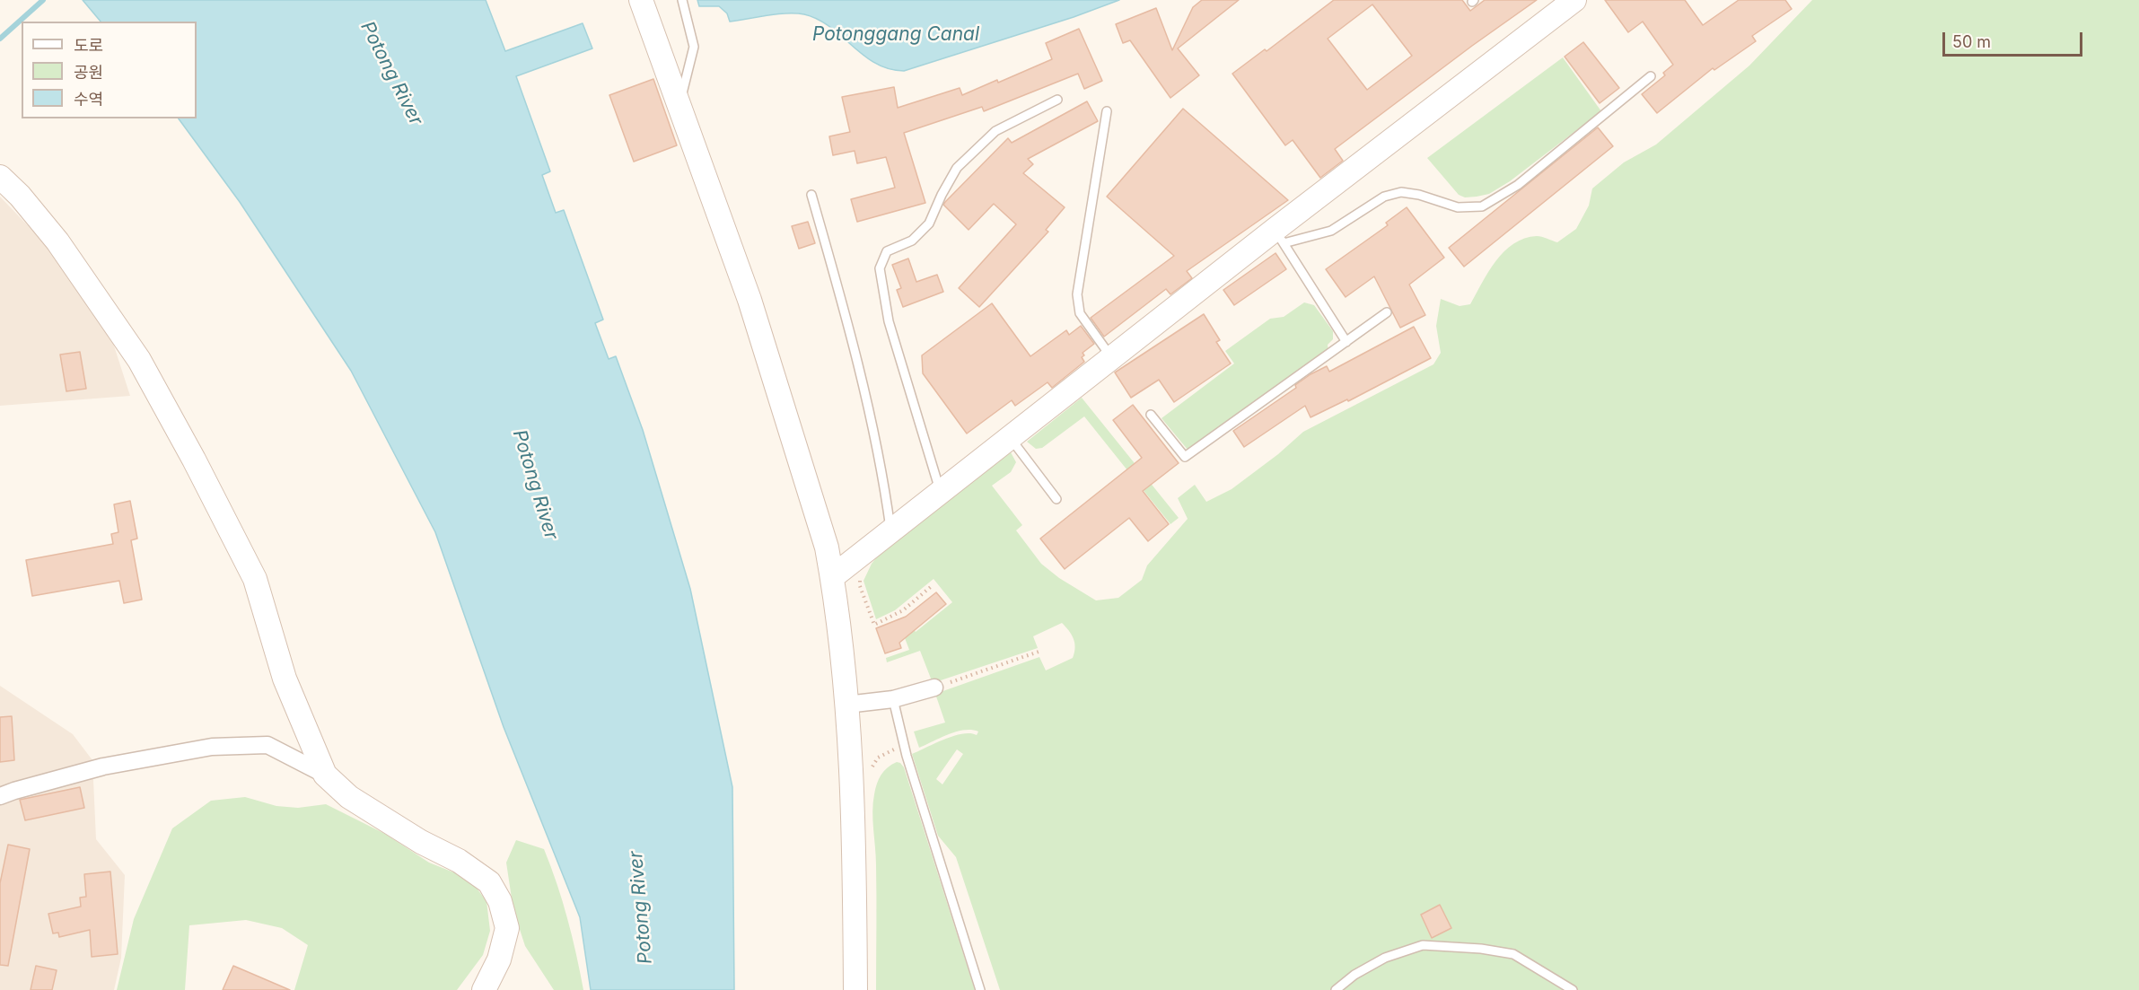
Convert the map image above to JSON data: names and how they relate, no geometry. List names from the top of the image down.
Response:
{
  "water": ["Potonggang Canal", "Potong River"],
  "legend": ["도로", "공원", "수역"],
  "scale_bar": "50 m"
}
